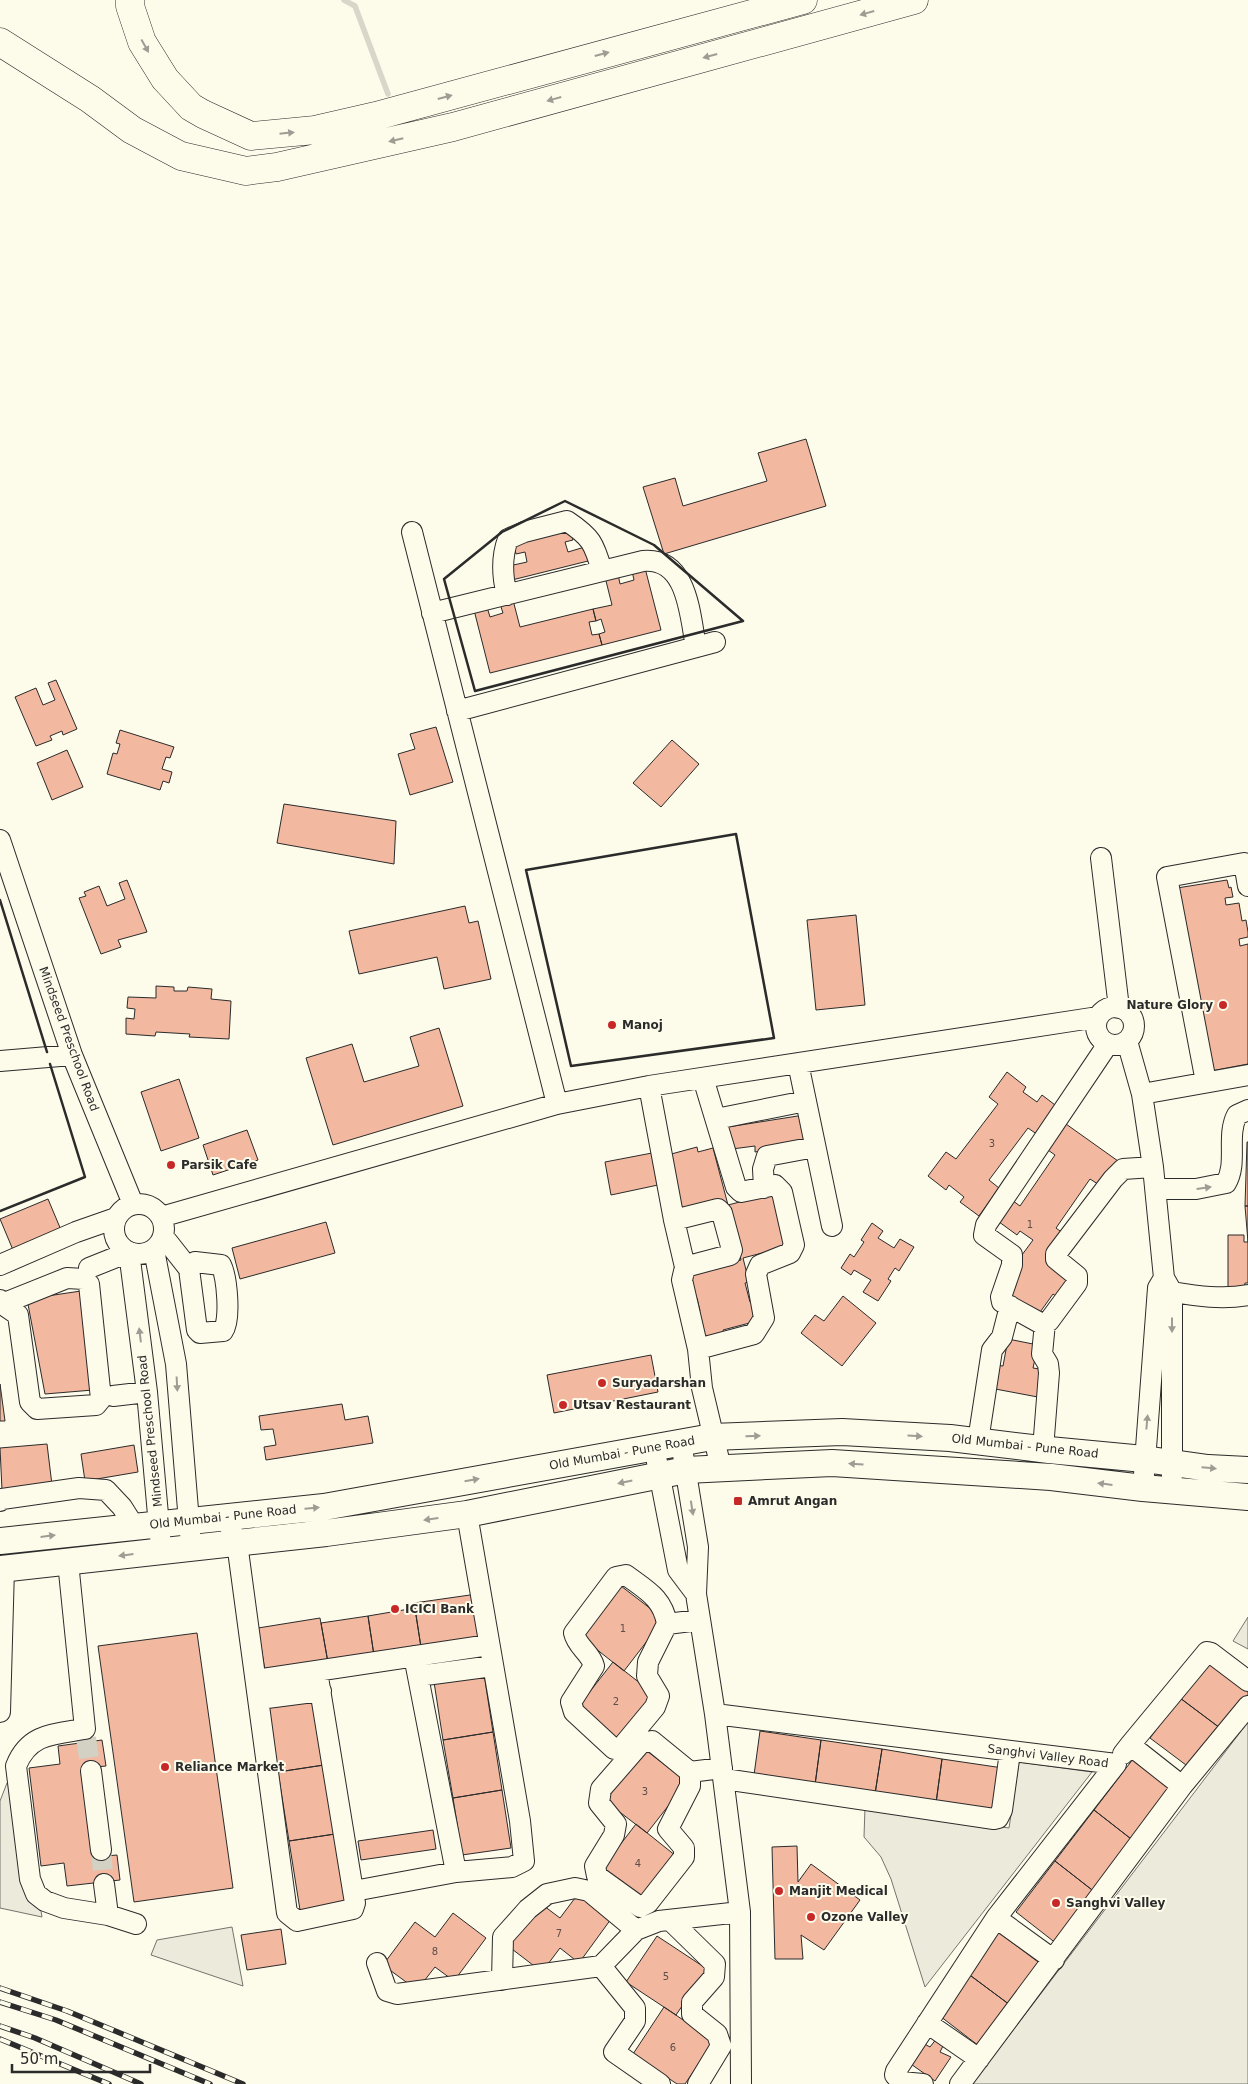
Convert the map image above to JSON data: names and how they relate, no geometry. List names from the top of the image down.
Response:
{
  "streets": {
    "main road": ["Old Mumbai - Pune Road"],
    "street": ["Mindseed Preschool Road", "Sanghvi Valley Road"]
  },
  "crossings": [
    ["Mindseed Preschool Road", "Old Mumbai - Pune Road"]
  ],
  "places": {
    "other": [
      "Nature Glory",
      "Manoj",
      "Parsik Cafe",
      "Suryadarshan",
      "Utsav Restaurant",
      "ICICI Bank",
      "Reliance Market",
      "Manjit Medical",
      "Sanghvi Valley",
      "Ozone Valley"
    ],
    "transit": ["Amrut Angan"]
  },
  "house_numbers": [
    "3",
    "1",
    "1",
    "2",
    "3",
    "4",
    "7",
    "8",
    "5",
    "6"
  ],
  "scale_bar": "50 m"
}
